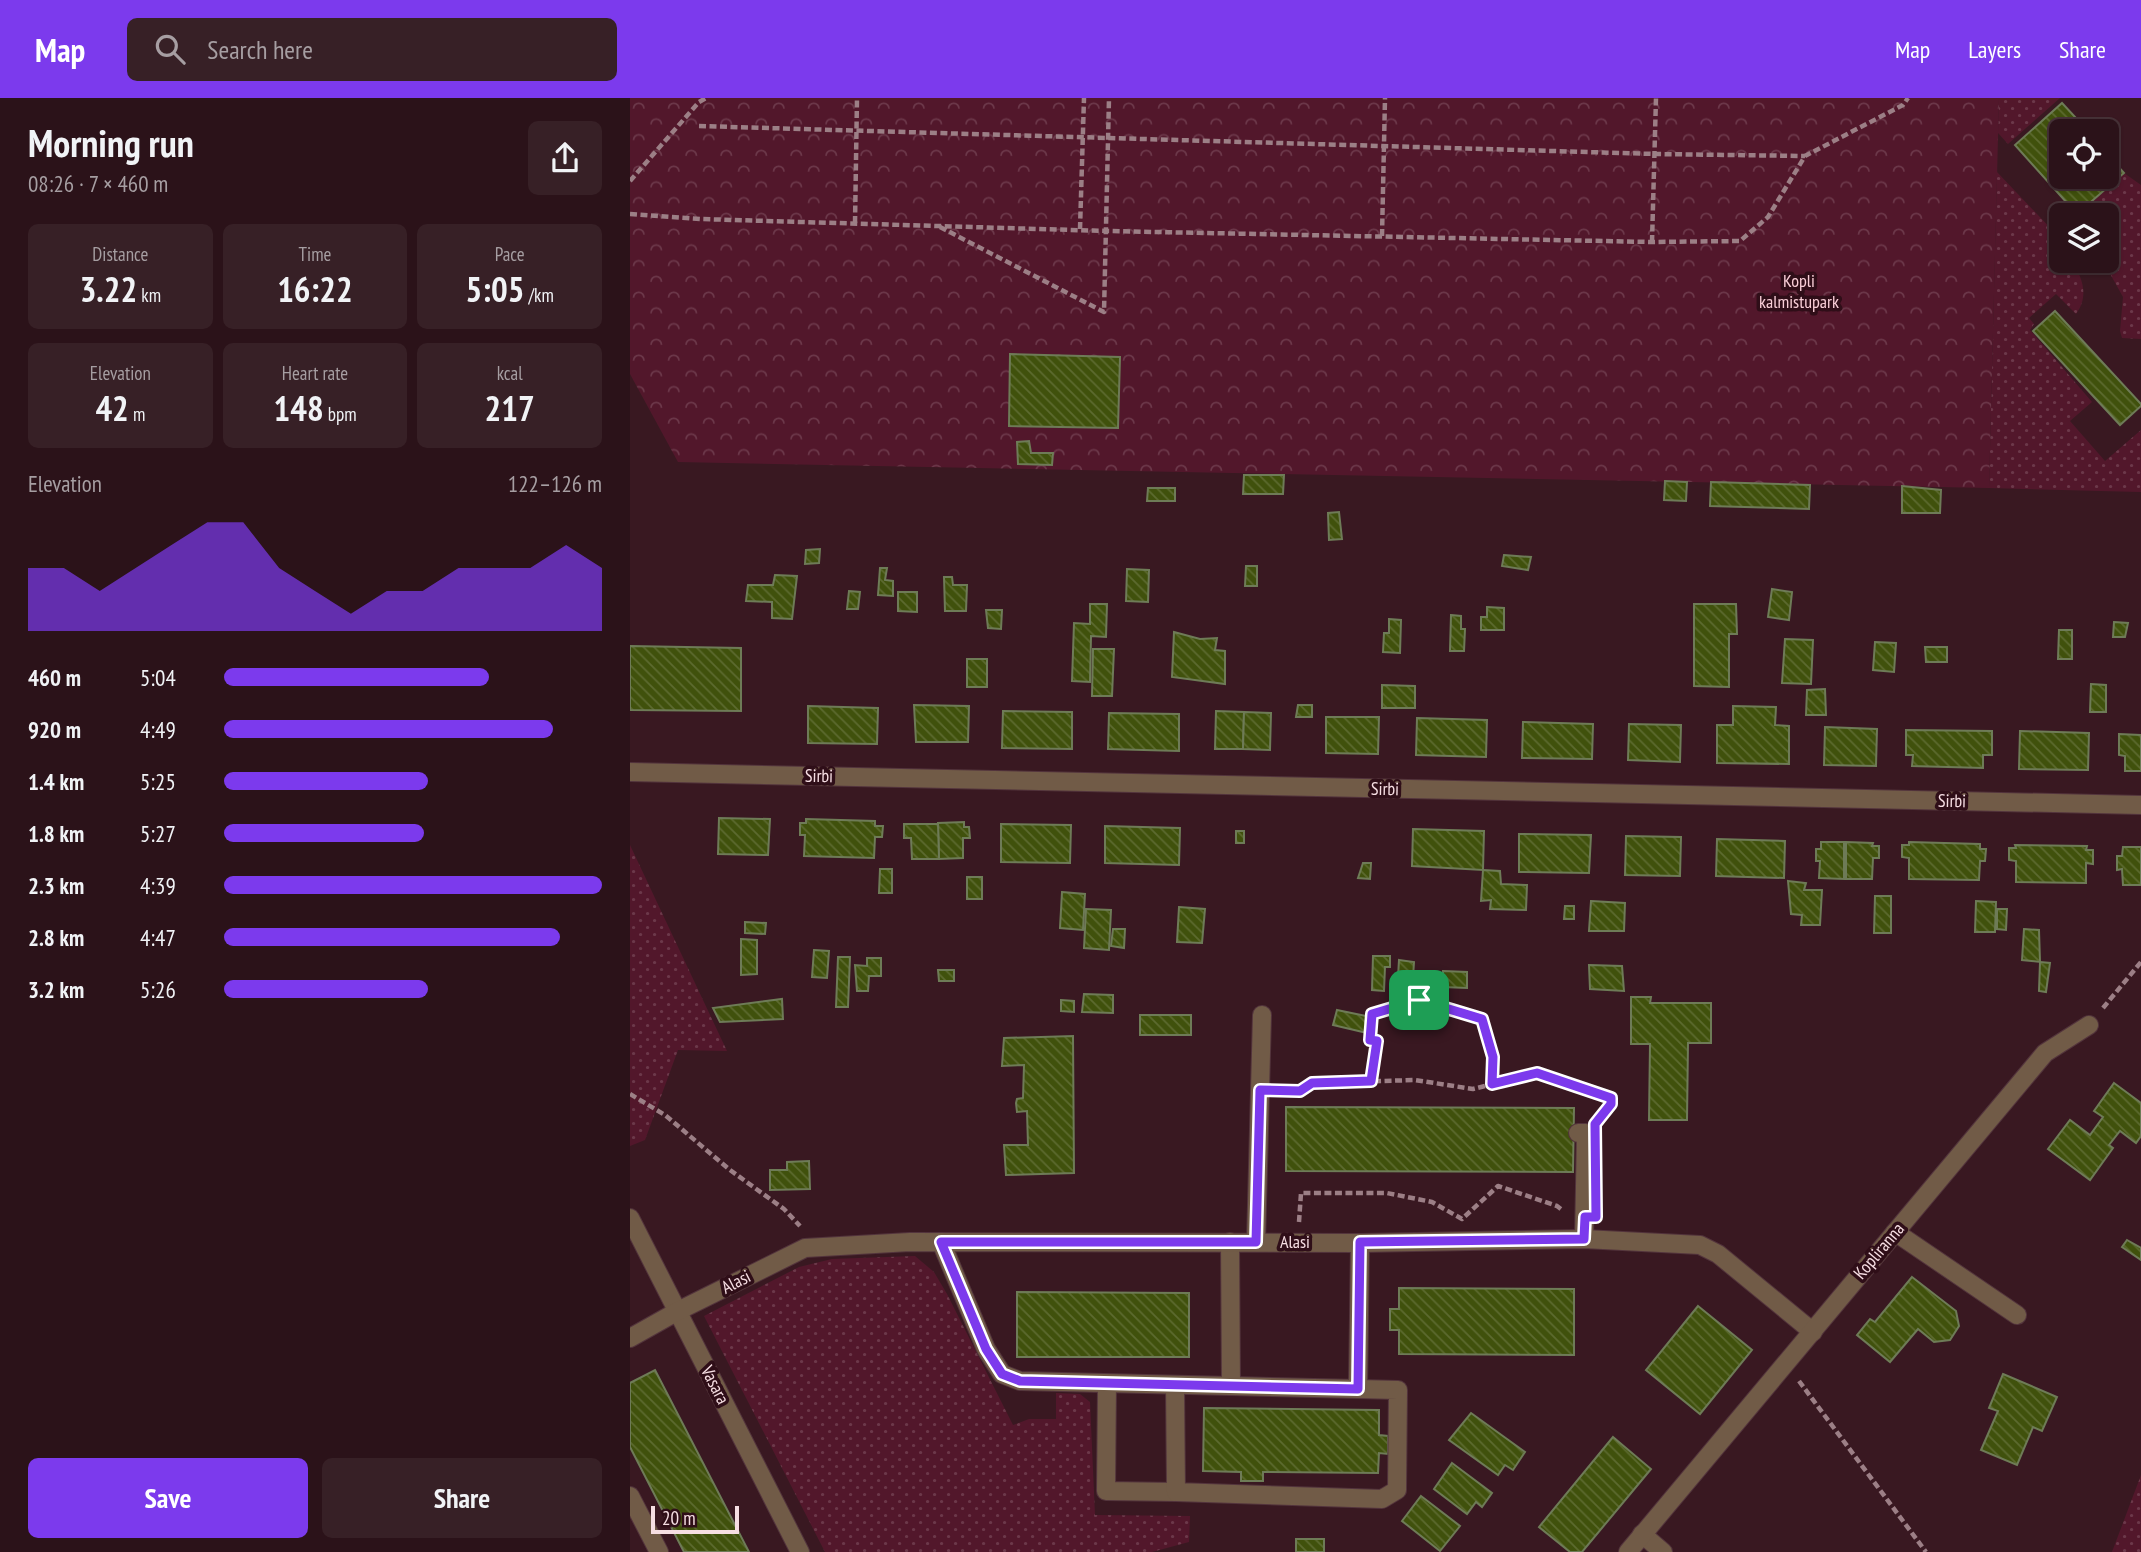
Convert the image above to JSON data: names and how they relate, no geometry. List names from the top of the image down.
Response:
{
  "streets": {
    "street": [
      "Sirbi",
      "Alasi",
      "Kopliranna",
      "Vasara"
    ]
  },
  "crossings": [
    ["Alasi", "Kopliranna"],
    ["Alasi", "Vasara"]
  ],
  "parks": ["Kopli kalmistupark"],
  "scale_bar": "20 m",
  "page": {
    "header": "Map",
    "search": "Search here",
    "nav": ["Map", "Layers", "Share"],
    "heading": ["Morning run", "08:26 · 7 × 460 m"],
    "stats": [
      ["Distance", "3.22 km"],
      ["Time", "16:22"],
      ["Pace", "5:05 /km"],
      ["Elevation", "42 m"],
      ["Heart rate", "148 bpm"],
      ["kcal", "217"]
    ],
    "chart": ["Elevation", "122–126 m"],
    "list": [
      {
        "name": "460 m",
        "note": "5:04"
      },
      {
        "name": "920 m",
        "note": "4:49"
      },
      {
        "name": "1.4 km",
        "note": "5:25"
      },
      {
        "name": "1.8 km",
        "note": "5:27"
      },
      {
        "name": "2.3 km",
        "note": "4:39"
      },
      {
        "name": "2.8 km",
        "note": "4:47"
      },
      {
        "name": "3.2 km",
        "note": "5:26"
      }
    ],
    "buttons": ["Save", "Share"],
    "scale": "20 m"
  }
}
